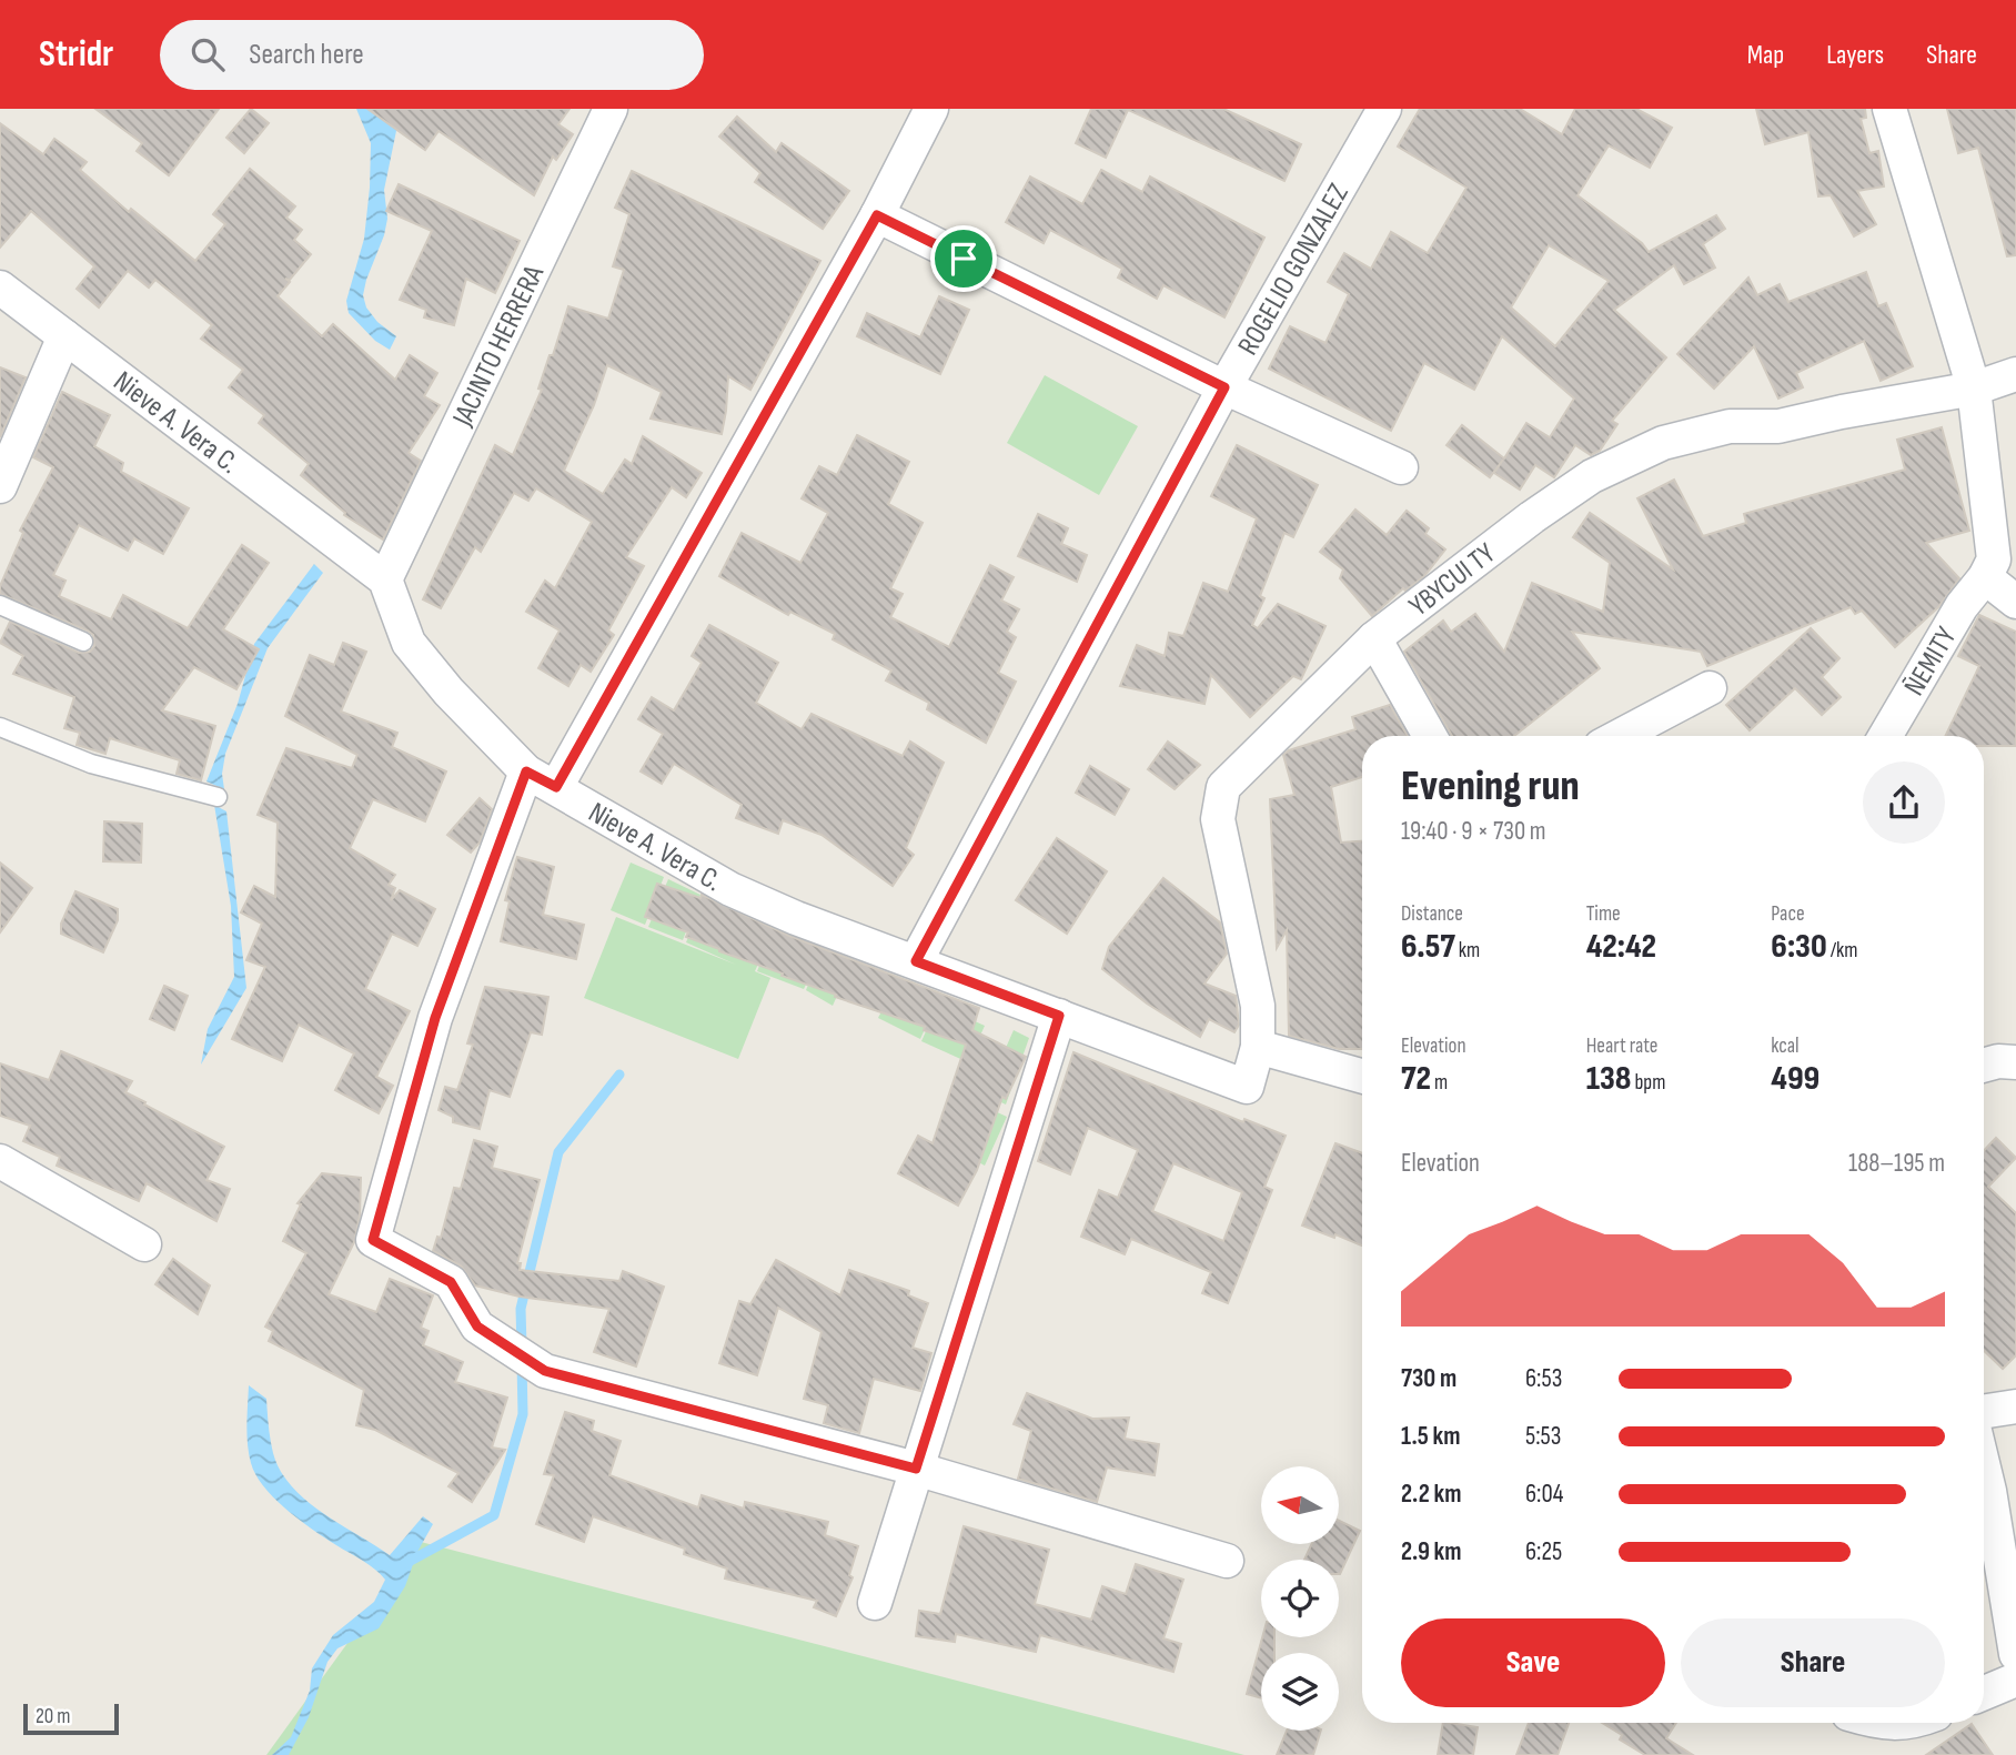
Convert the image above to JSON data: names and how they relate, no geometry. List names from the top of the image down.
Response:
{
  "streets": {
    "street": [
      "ROGELIO GONZALEZ",
      "JACINTO HERRERA",
      "Nieve A. Vera C.",
      "YBYCUI TY",
      "ÑEMITY"
    ]
  },
  "crossings": [
    ["ROGELIO GONZALEZ", "Nieve A. Vera C."],
    ["JACINTO HERRERA", "Nieve A. Vera C."],
    ["Nieve A. Vera C.", "YBYCUI TY"]
  ],
  "scale_bar": "20 m",
  "north": "left",
  "page": {
    "header": "Stridr",
    "search": "Search here",
    "nav": ["Map", "Layers", "Share"],
    "heading": ["Evening run", "19:40 · 9 × 730 m"],
    "stats": [
      ["Distance", "6.57 km"],
      ["Time", "42:42"],
      ["Pace", "6:30 /km"],
      ["Elevation", "72 m"],
      ["Heart rate", "138 bpm"],
      ["kcal", "499"]
    ],
    "chart": ["Elevation", "188–195 m"],
    "list": [
      {
        "name": "730 m",
        "note": "6:53"
      },
      {
        "name": "1.5 km",
        "note": "5:53"
      },
      {
        "name": "2.2 km",
        "note": "6:04"
      },
      {
        "name": "2.9 km",
        "note": "6:25"
      }
    ],
    "buttons": ["Save", "Share"],
    "scale": "20 m"
  }
}
